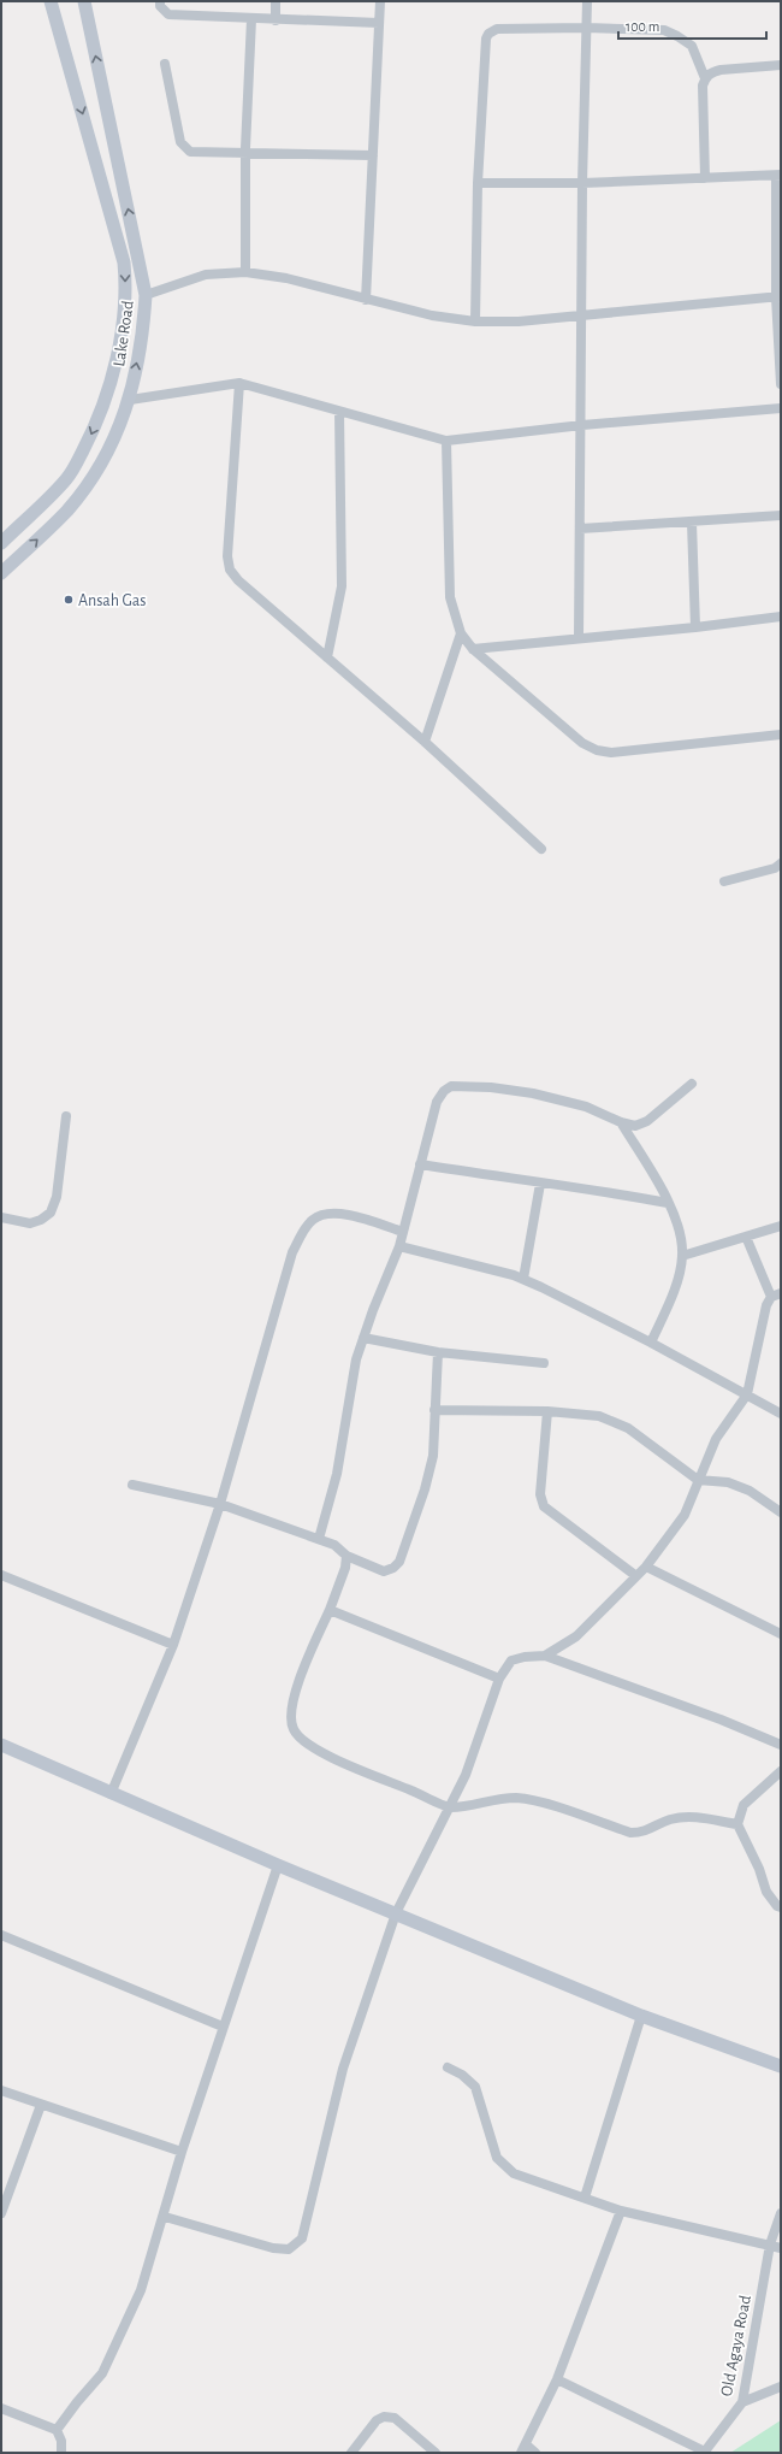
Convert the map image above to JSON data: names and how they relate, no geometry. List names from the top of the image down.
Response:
{
  "streets": {
    "main road": ["Lake Road"],
    "street": ["Old Agaya Road"]
  },
  "places": ["Ansah Gas"],
  "scale_bar": "100 m"
}
